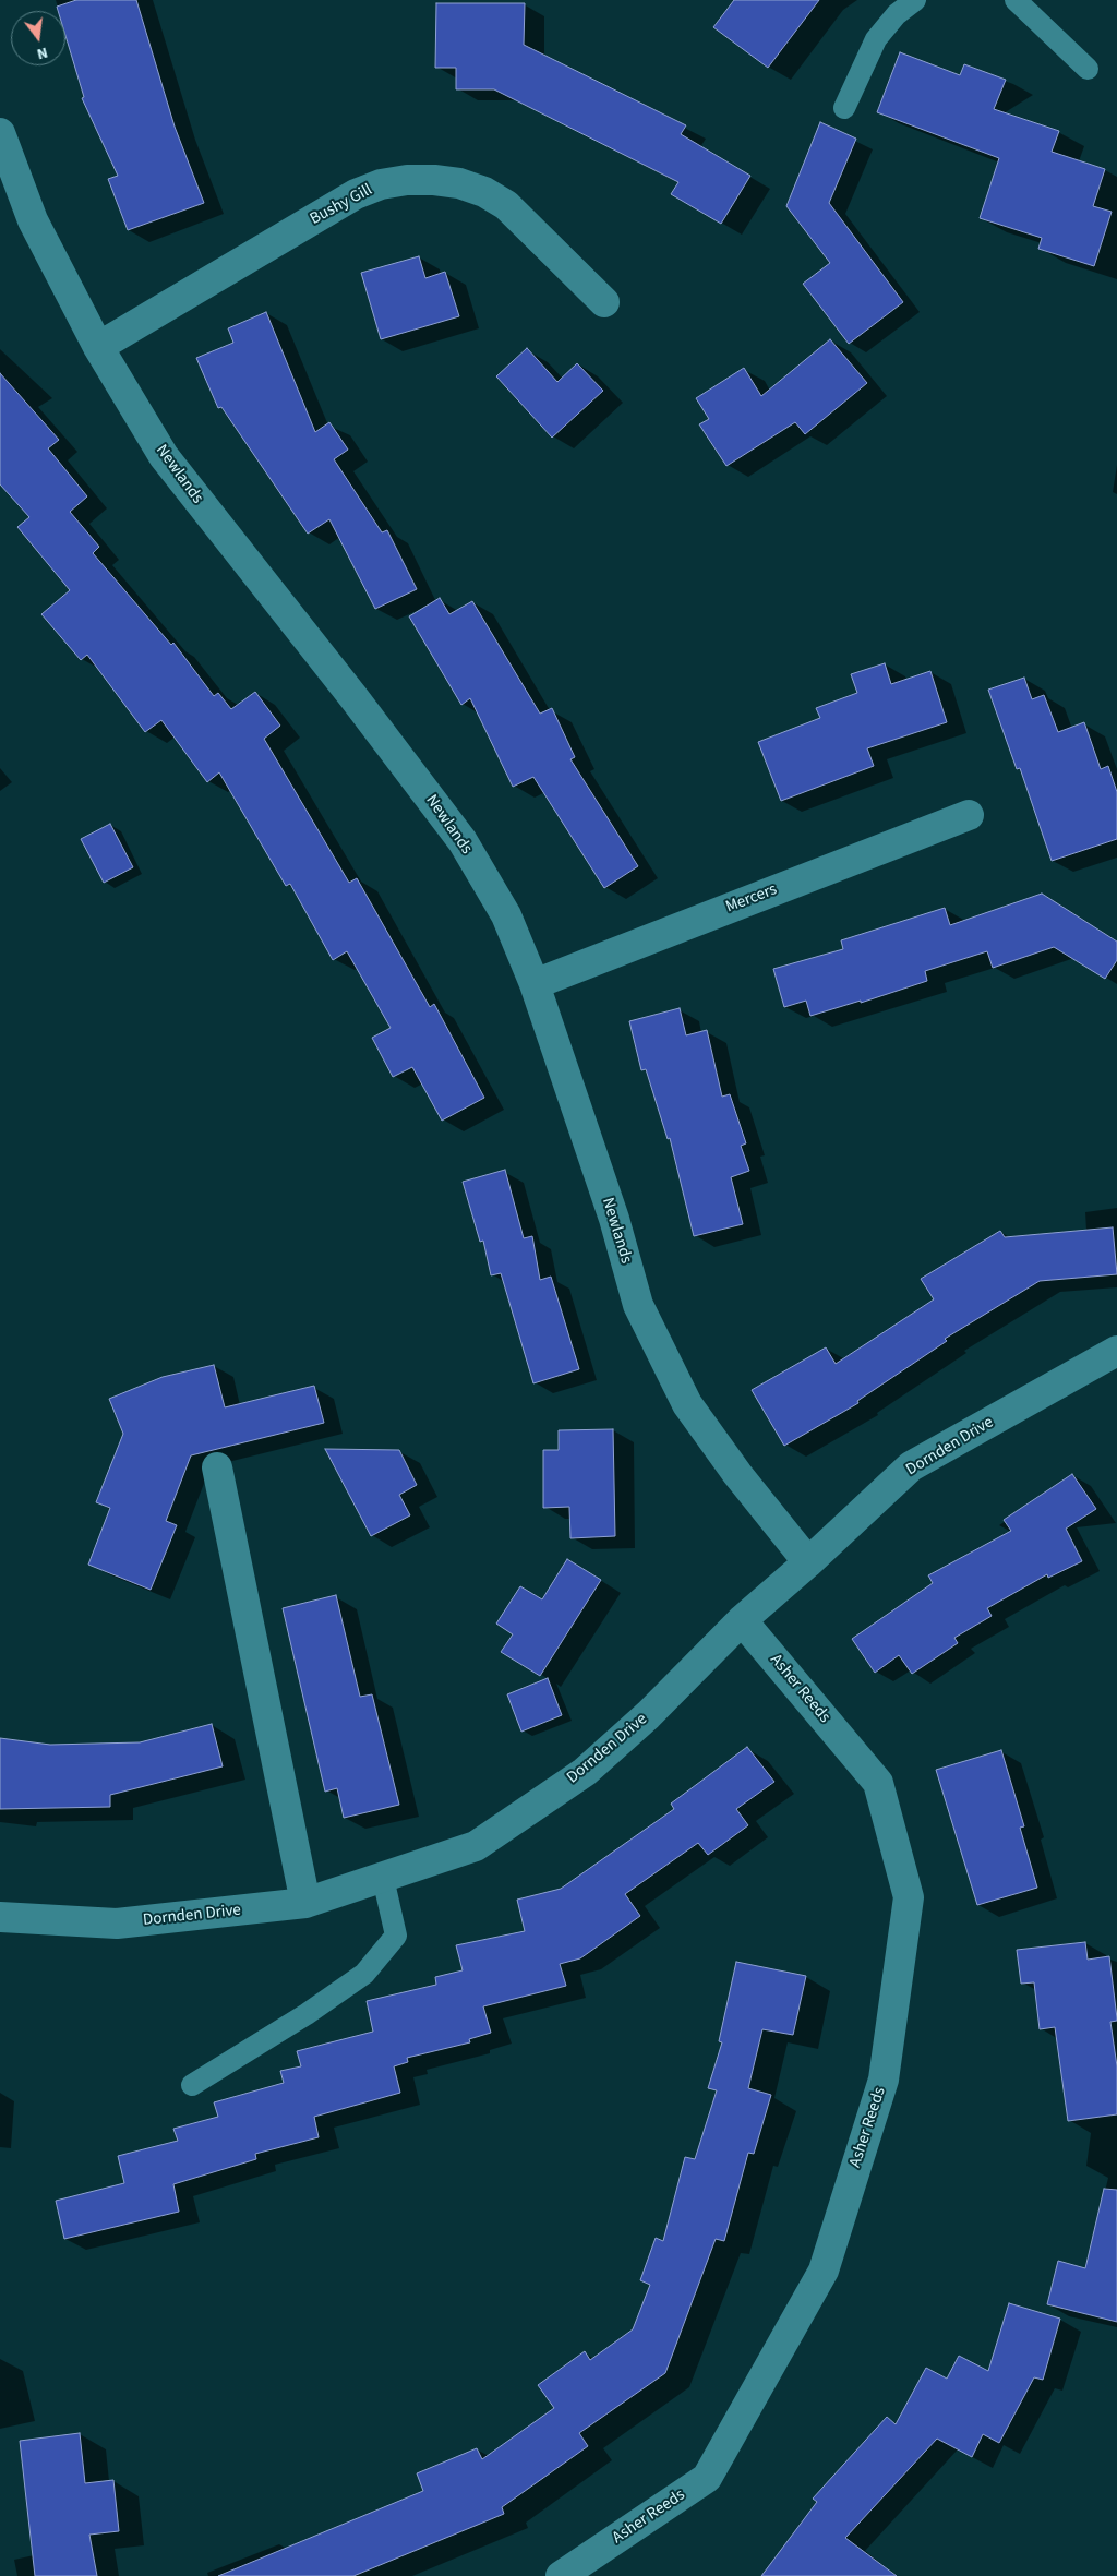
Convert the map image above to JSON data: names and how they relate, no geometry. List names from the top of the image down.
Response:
{
  "streets": {
    "street": [
      "Bushy Gill",
      "Newlands",
      "Mercers",
      "Dornden Drive",
      "Asher Reeds"
    ]
  },
  "crossings": [
    ["Bushy Gill", "Newlands"],
    ["Newlands", "Mercers"],
    ["Newlands", "Dornden Drive"],
    ["Dornden Drive", "Asher Reeds"]
  ],
  "north": "bottom"
}
